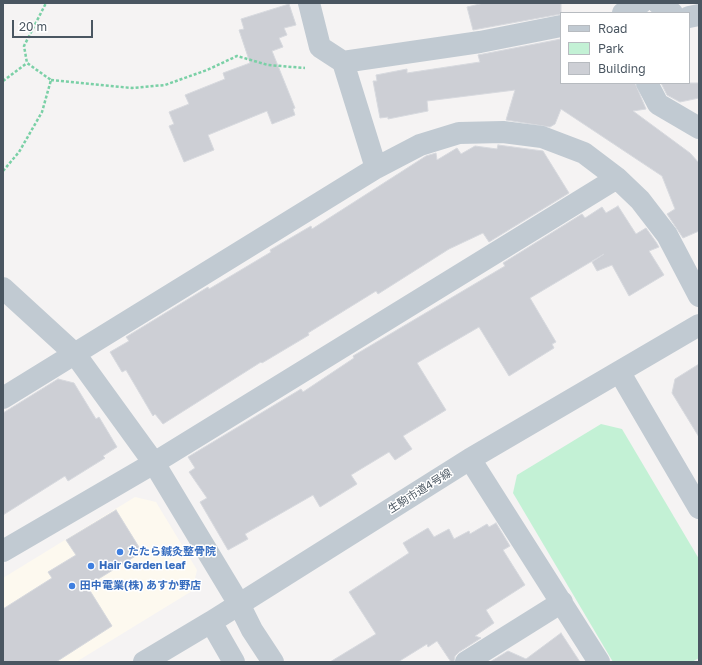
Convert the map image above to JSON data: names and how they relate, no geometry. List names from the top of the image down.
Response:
{
  "streets": {
    "street": ["生駒市道4号線"]
  },
  "places": ["たたら鍼灸整骨院", "Hair Garden leaf", "田中電業(株) あすか野店"],
  "legend": ["Road", "Park", "Building"],
  "scale_bar": "20 m"
}
